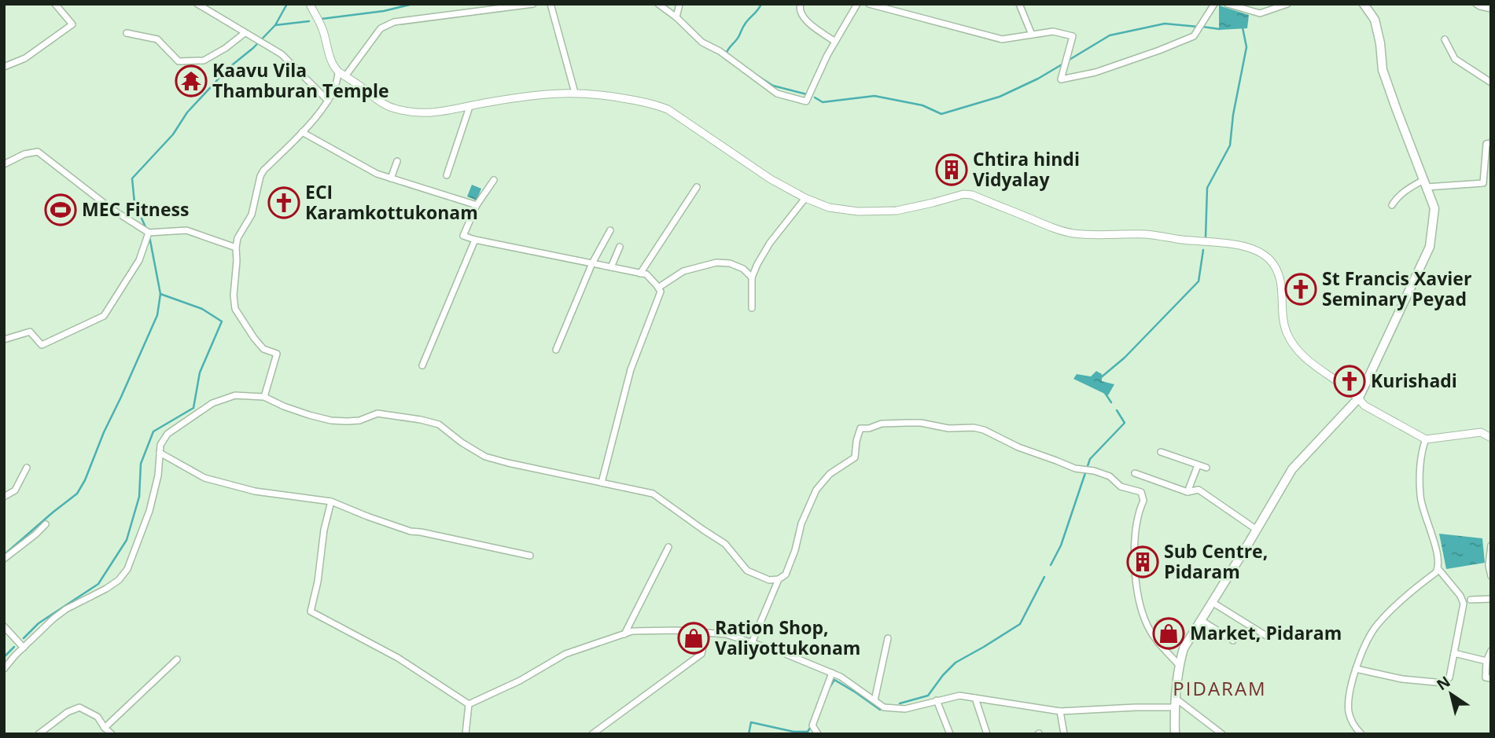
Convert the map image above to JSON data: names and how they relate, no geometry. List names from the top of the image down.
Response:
{
  "districts": ["PIDARAM"],
  "places": {
    "temple": ["Kaavu Vila Thamburan Temple"],
    "building": ["Chtira hindi Vidyalay", "Sub Centre, Pidaram"],
    "church": ["ECI Karamkottukonam", "St Francis Xavier Seminary Peyad", "Kurishadi"],
    "sports": ["MEC Fitness"],
    "shop": ["Market, Pidaram", "Ration Shop, Valiyottukonam"]
  },
  "north": "top left"
}
